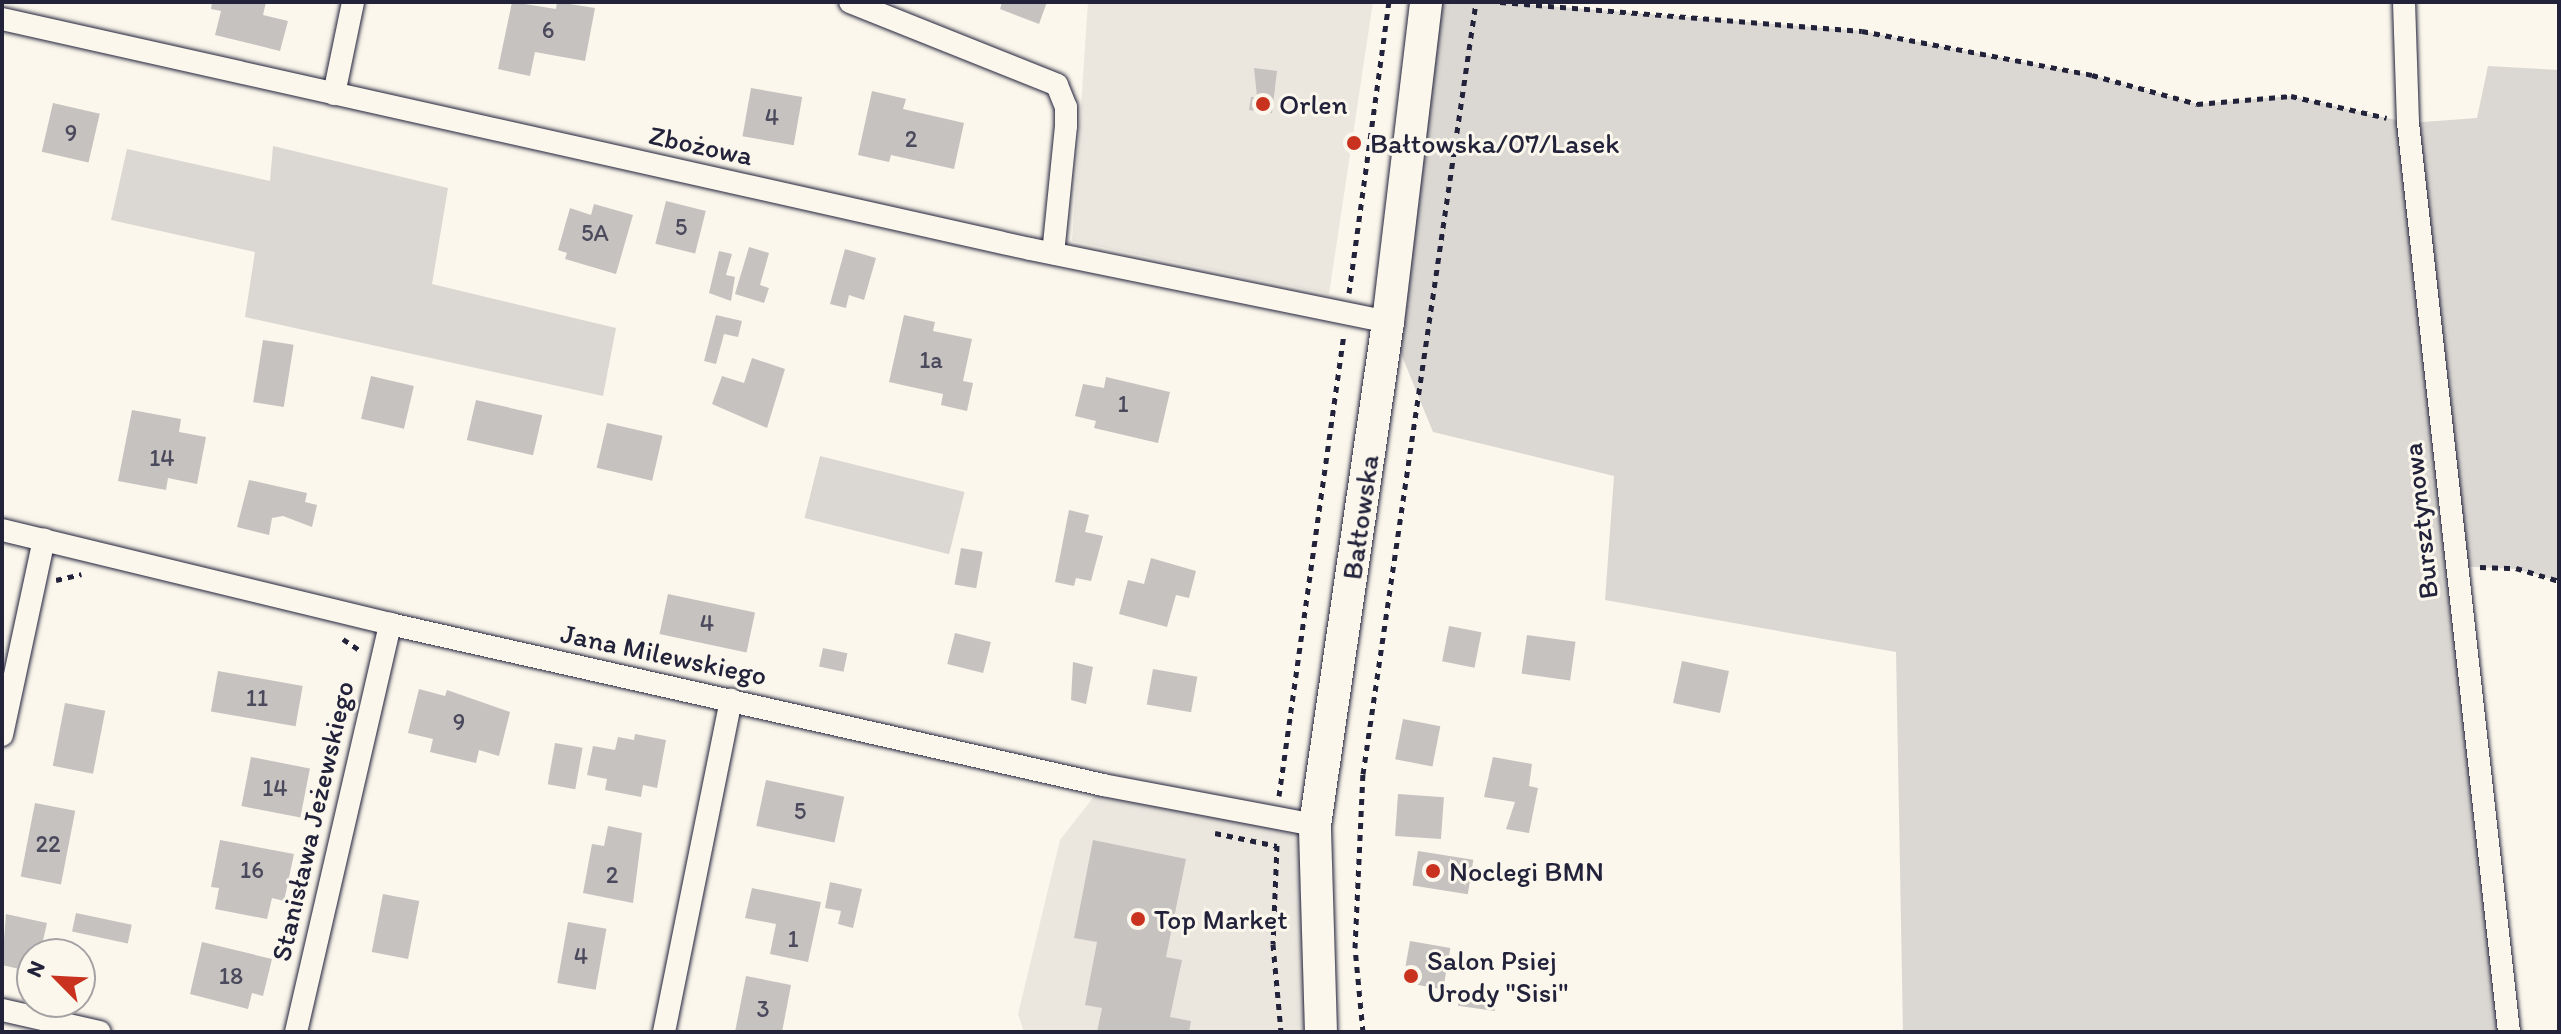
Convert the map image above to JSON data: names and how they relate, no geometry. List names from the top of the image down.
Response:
{
  "streets": {
    "main road": ["Bałtowska"],
    "street": [
      "Zbożowa",
      "Bursztynowa",
      "Jana Milewskiego",
      "Stanisława Jeżewskiego"
    ]
  },
  "crossings": [
    ["Zbożowa", "Bałtowska"],
    ["Bałtowska", "Jana Milewskiego"],
    ["Jana Milewskiego", "Stanisława Jeżewskiego"]
  ],
  "places": [
    "Orlen",
    "Bałtowska/07/Lasek",
    "Noclegi BMN",
    "Top Market",
    "Salon Psiej Urody \"Sisi\""
  ],
  "house_numbers": [
    "6",
    "4",
    "9",
    "2",
    "5",
    "5A",
    "1a",
    "1",
    "14",
    "4",
    "11",
    "9",
    "14",
    "5",
    "22",
    "16",
    "2",
    "1",
    "4",
    "18",
    "3"
  ],
  "north": "top left"
}
